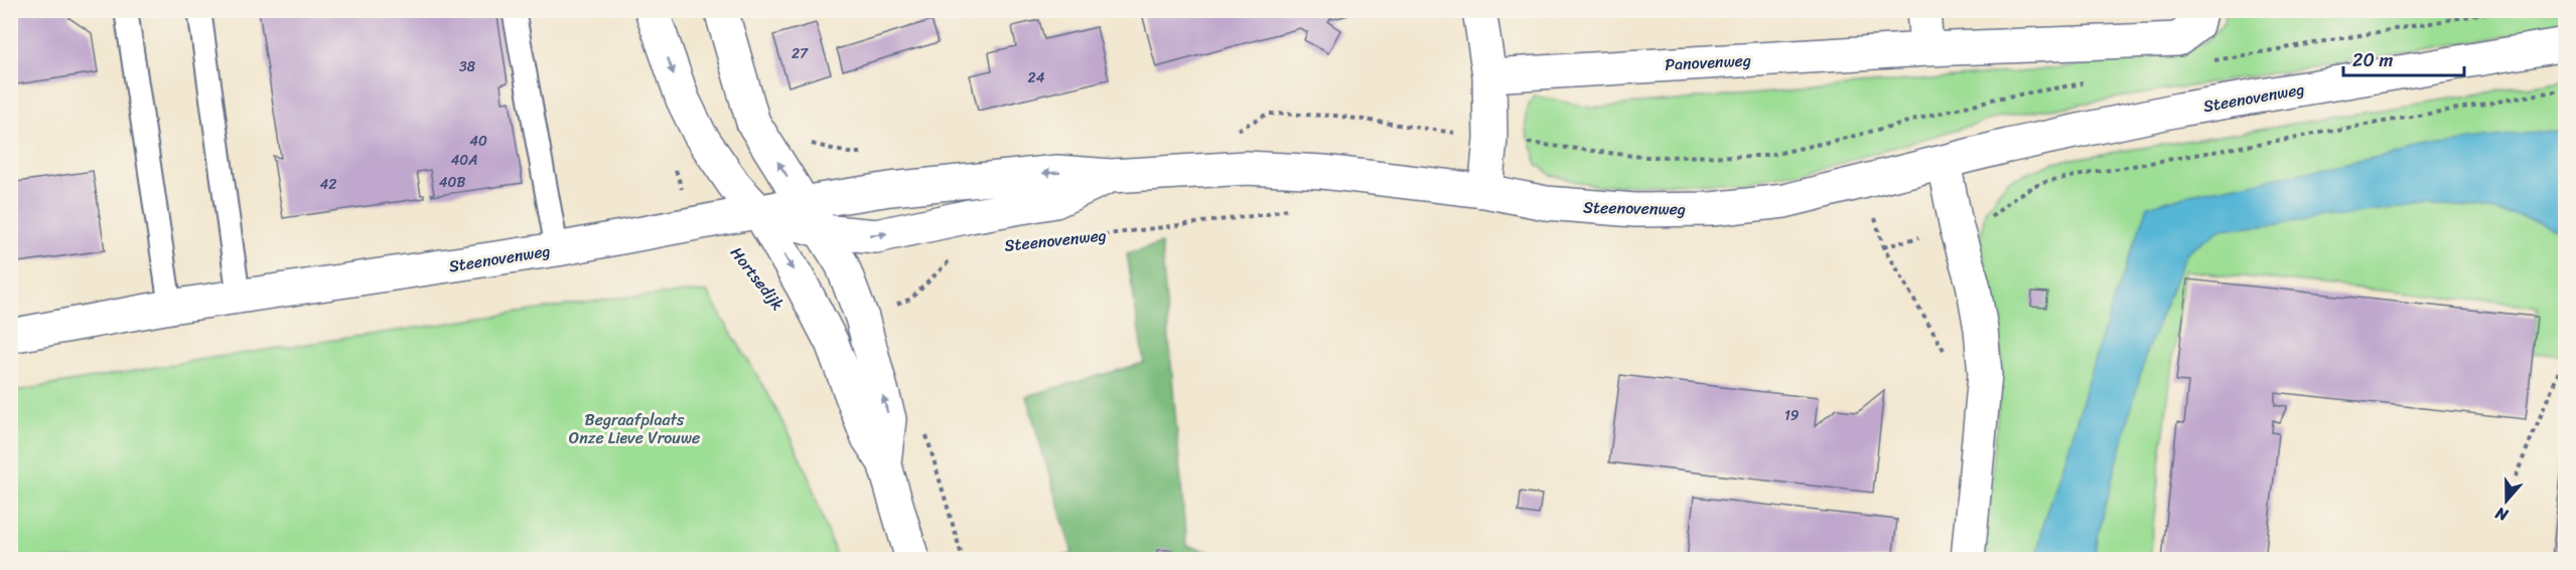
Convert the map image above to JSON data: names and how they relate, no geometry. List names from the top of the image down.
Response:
{
  "streets": {
    "street": ["Panovenweg", "Steenovenweg", "Hortsedijk"]
  },
  "crossings": [
    ["Steenovenweg", "Hortsedijk"]
  ],
  "parks": ["Begraafplaats Onze Lieve Vrouwe"],
  "house_numbers": [
    "27",
    "38",
    "24",
    "40",
    "40A",
    "40B",
    "42",
    "19"
  ],
  "scale_bar": "20 m",
  "north": "bottom"
}
